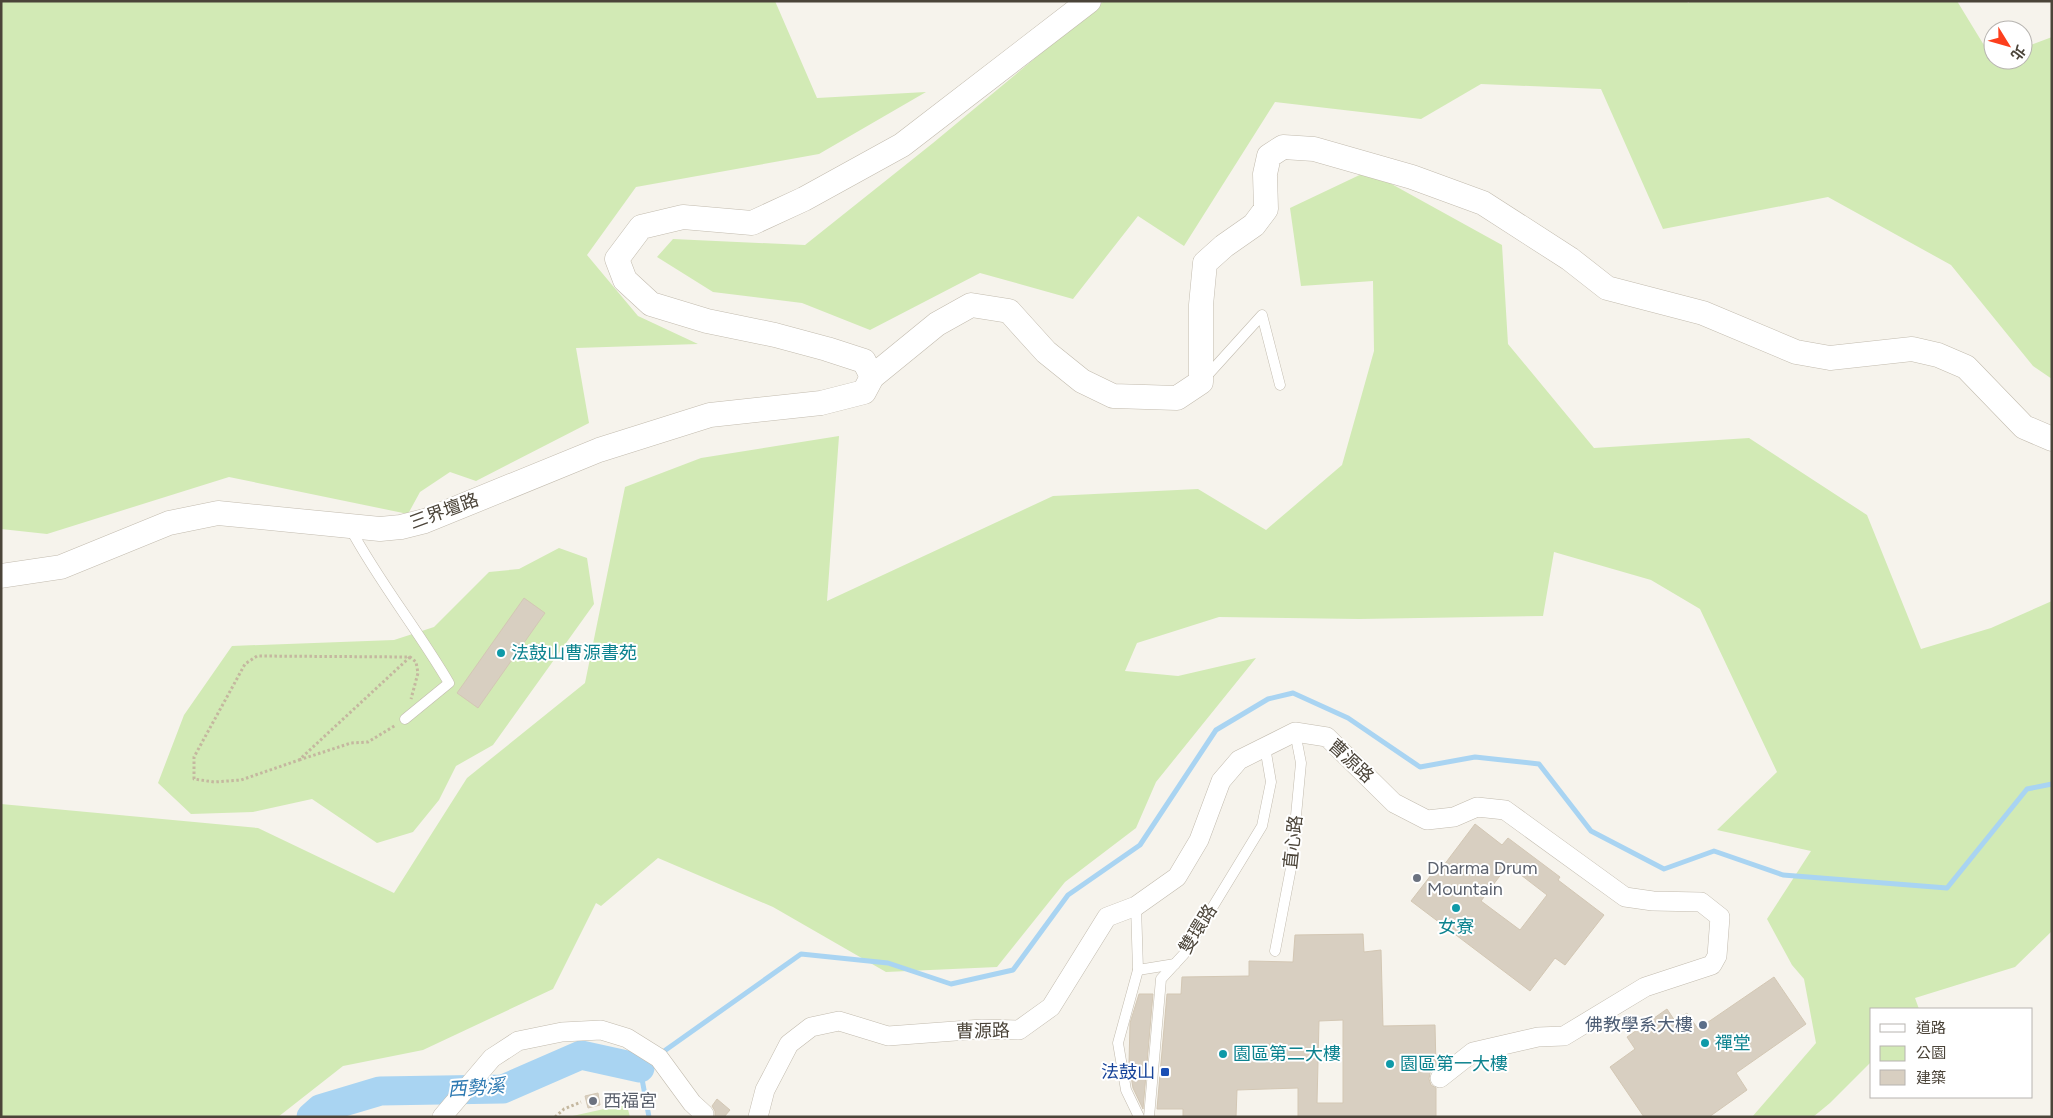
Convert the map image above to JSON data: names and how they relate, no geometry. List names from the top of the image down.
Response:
{
  "streets": {
    "street": ["三界壇路", "曹源路"],
    "lane": ["直心路", "雙環路"]
  },
  "crossings": [
    ["曹源路", "直心路"],
    ["曹源路", "雙環路"]
  ],
  "water": ["西勢溪"],
  "places": {
    "other": [
      "法鼓山曹源書苑",
      "Dharma Drum Mountain",
      "女寮",
      "佛教學系大樓",
      "禪堂",
      "園區第二大樓",
      "園區第一大樓",
      "西福宮"
    ],
    "transit": ["法鼓山"]
  },
  "legend": ["道路", "公園", "建築"],
  "north": "bottom right"
}
